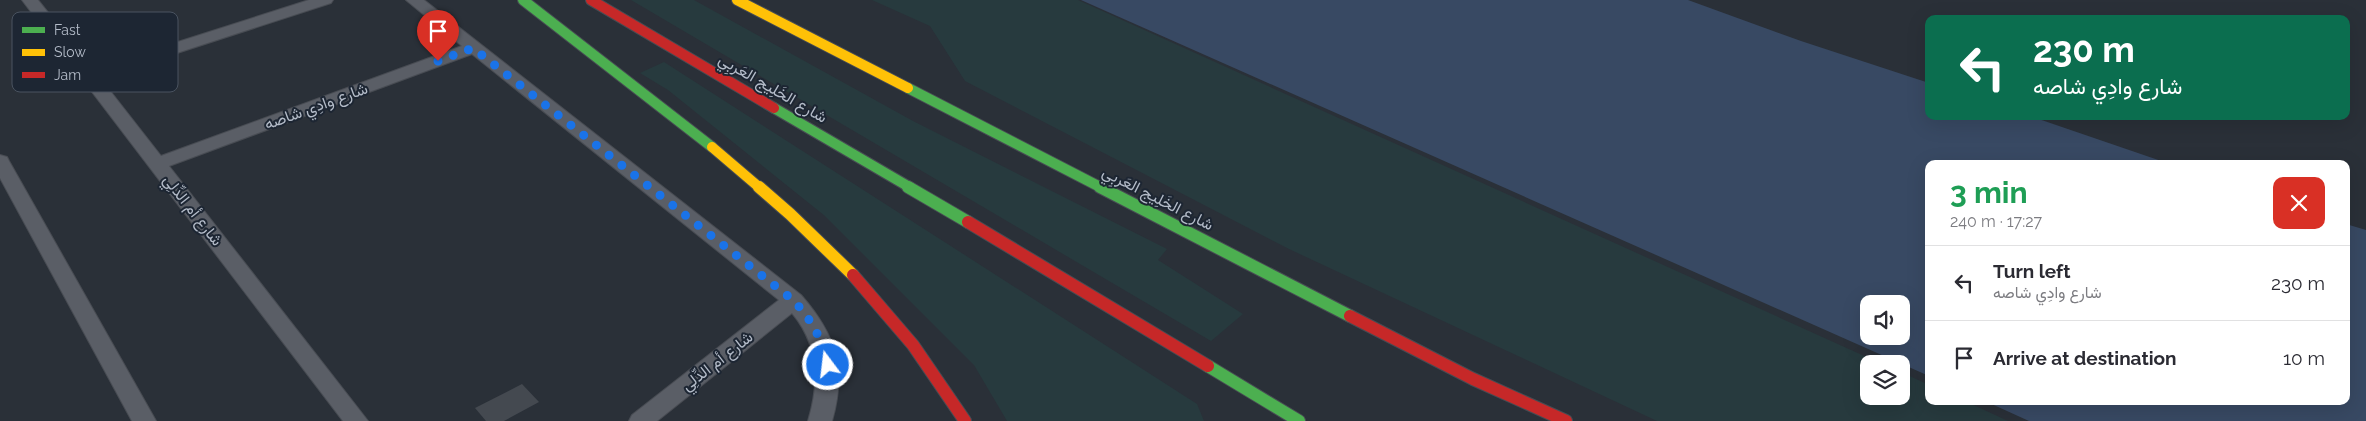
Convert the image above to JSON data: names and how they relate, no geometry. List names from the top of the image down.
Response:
{
  "streets": {
    "highway": ["شارع الخَلِيج العَربِي"],
    "street": ["شارع وادِي شاصه", "شارع أم الدِّلِي"]
  },
  "crossings": [
    ["شارع وادِي شاصه", "شارع أم الدِّلِي"]
  ],
  "legend": ["Fast", "Slow", "Jam"],
  "page": {
    "turn": ["230 m", "شارع وادِي شاصه"],
    "heading": ["3 min", "240 m · 17:27"],
    "list": [
      {
        "name": "Turn left",
        "note": "شارع وادِي شاصه",
        "value": "230 m"
      },
      {
        "name": "Arrive at destination",
        "value": "10 m"
      }
    ]
  }
}
